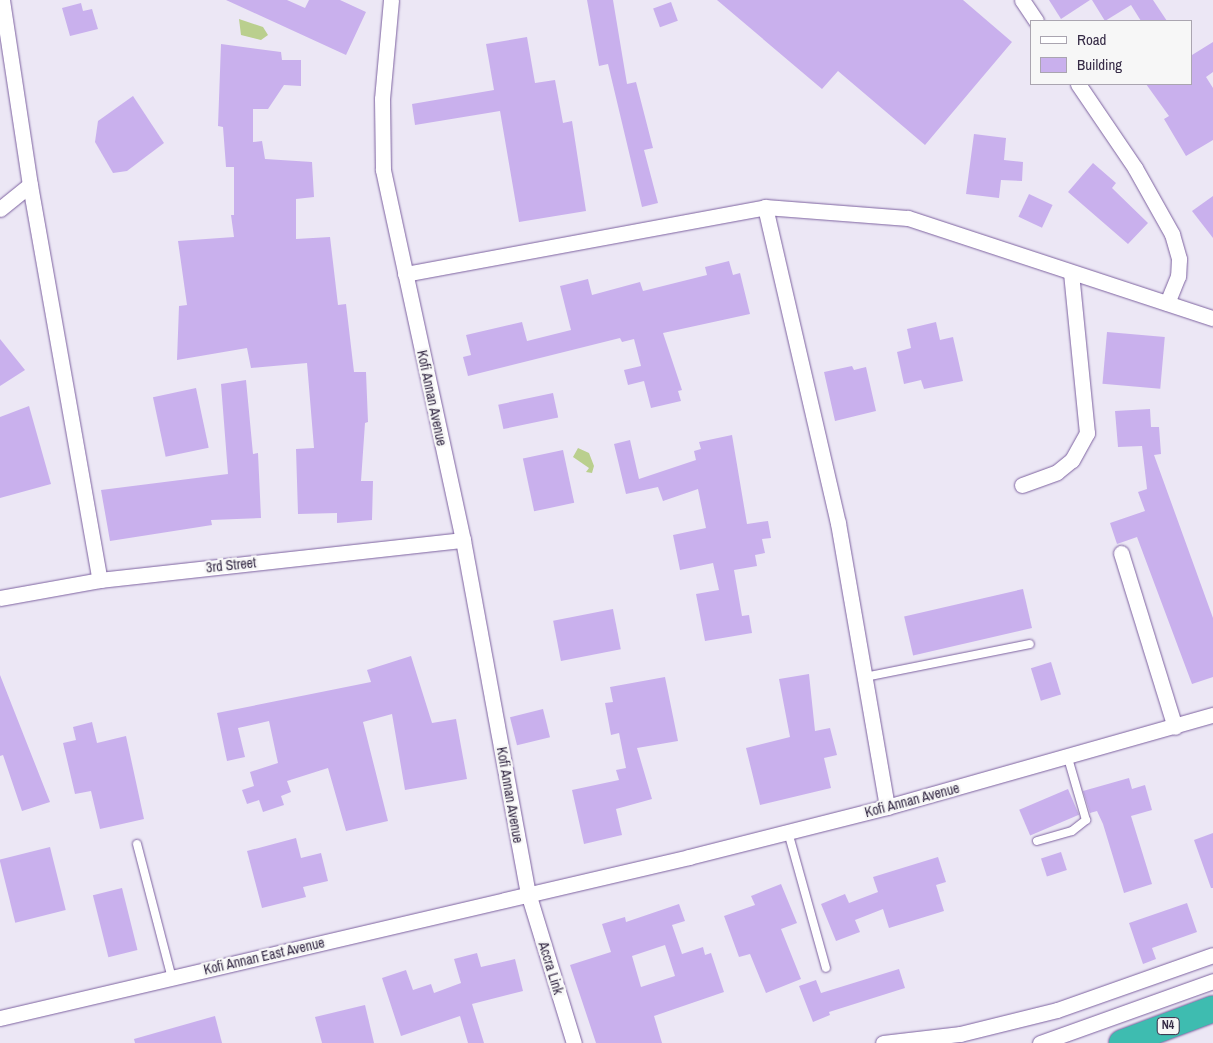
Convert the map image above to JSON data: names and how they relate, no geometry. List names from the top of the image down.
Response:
{
  "streets": {
    "highway": ["N4"],
    "street": [
      "Kofi Annan Avenue",
      "3rd Street",
      "Kofi Annan East Avenue",
      "Accra Link"
    ]
  },
  "crossings": [
    ["Kofi Annan Avenue", "3rd Street"],
    ["Kofi Annan Avenue", "Kofi Annan East Avenue"],
    ["Kofi Annan Avenue", "Accra Link"],
    ["Kofi Annan East Avenue", "Accra Link"]
  ],
  "legend": ["Road", "Building"]
}
